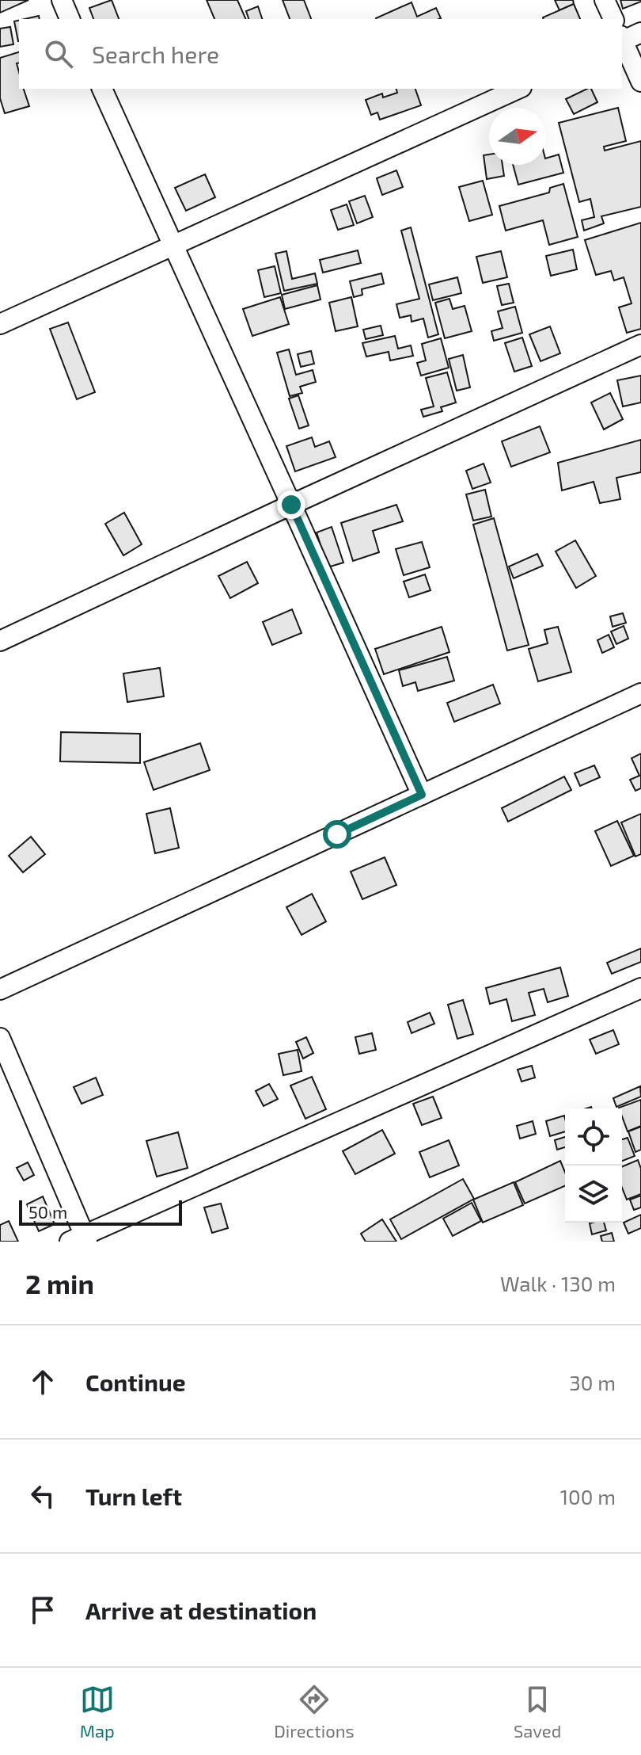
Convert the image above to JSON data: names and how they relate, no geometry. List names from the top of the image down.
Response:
{
  "scale_bar": "50 m",
  "north": "right",
  "page": {
    "search": "Search here",
    "scale": "50 m",
    "heading": ["2 min", "Walk · 130 m"],
    "list": [
      ["Continue", "30 m"],
      ["Turn left", "100 m"],
      "Arrive at destination"
    ],
    "nav": ["Map", "Directions", "Saved"]
  }
}
